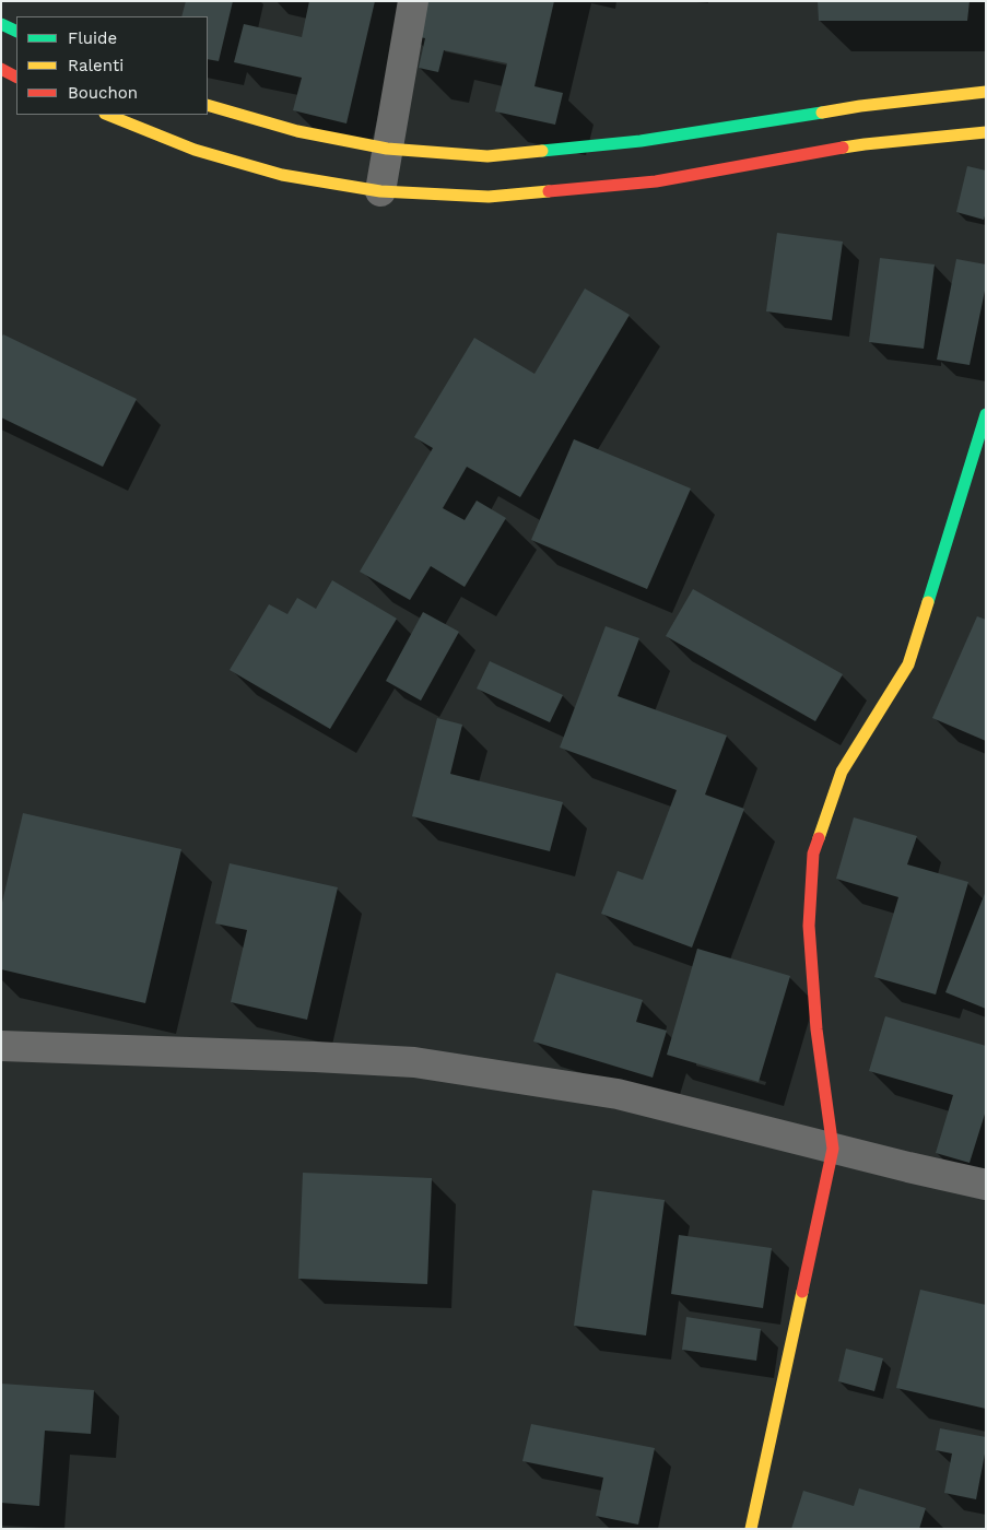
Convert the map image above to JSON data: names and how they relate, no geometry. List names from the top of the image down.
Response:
{
  "legend": ["Fluide", "Ralenti", "Bouchon"]
}
